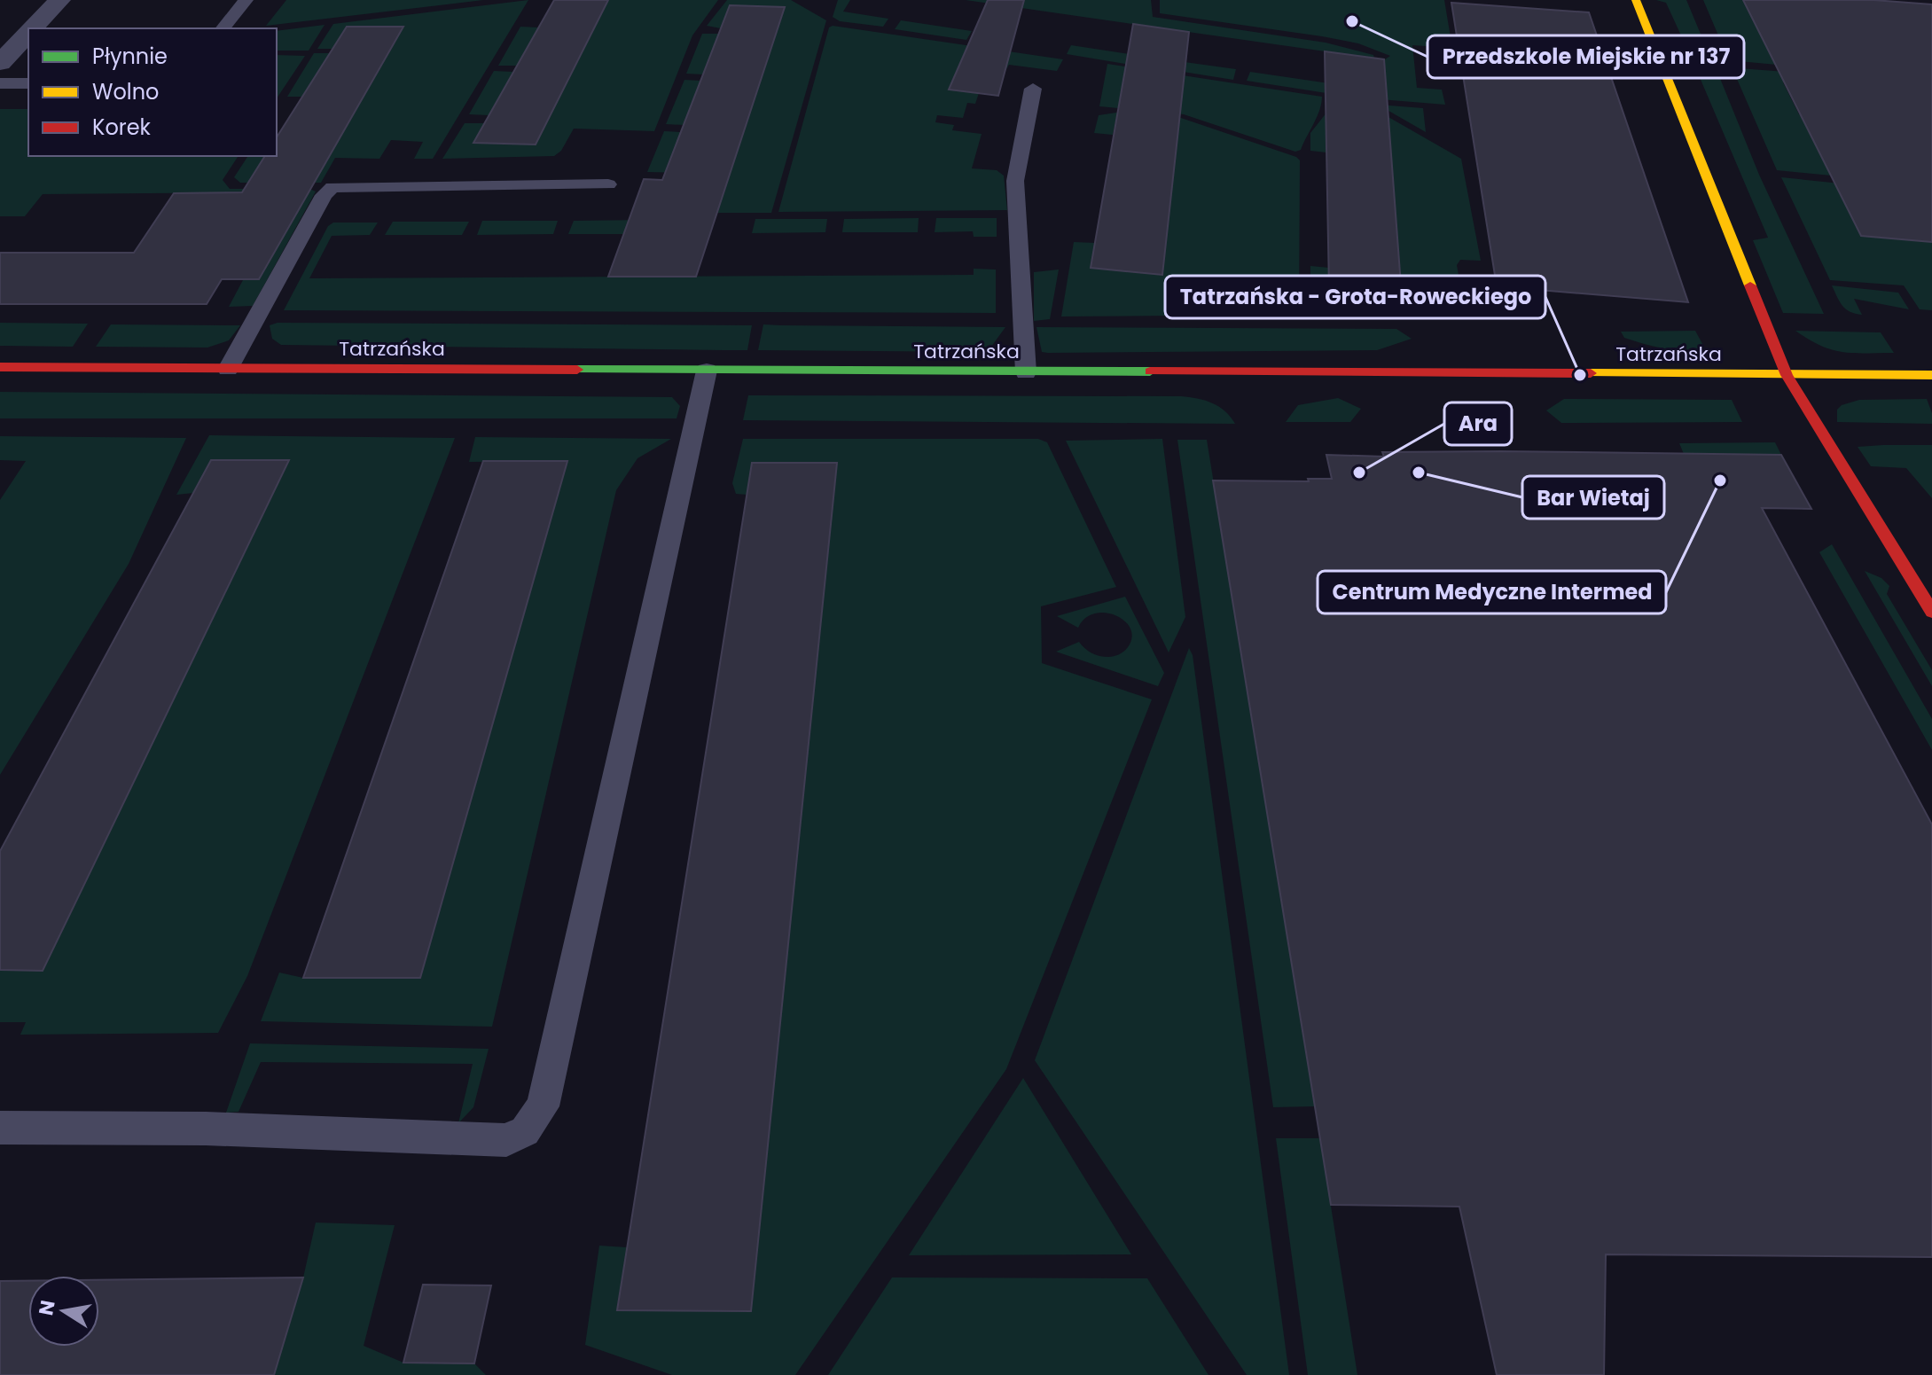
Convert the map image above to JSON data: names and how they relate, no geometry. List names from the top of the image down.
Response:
{
  "streets": {
    "street": ["Tatrzańska"]
  },
  "places": [
    "Przedszkole Miejskie nr 137",
    "Tatrzańska - Grota-Roweckiego",
    "Ara",
    "Bar Wietaj",
    "Centrum Medyczne Intermed"
  ],
  "legend": ["Płynnie", "Wolno", "Korek"],
  "north": "left"
}
